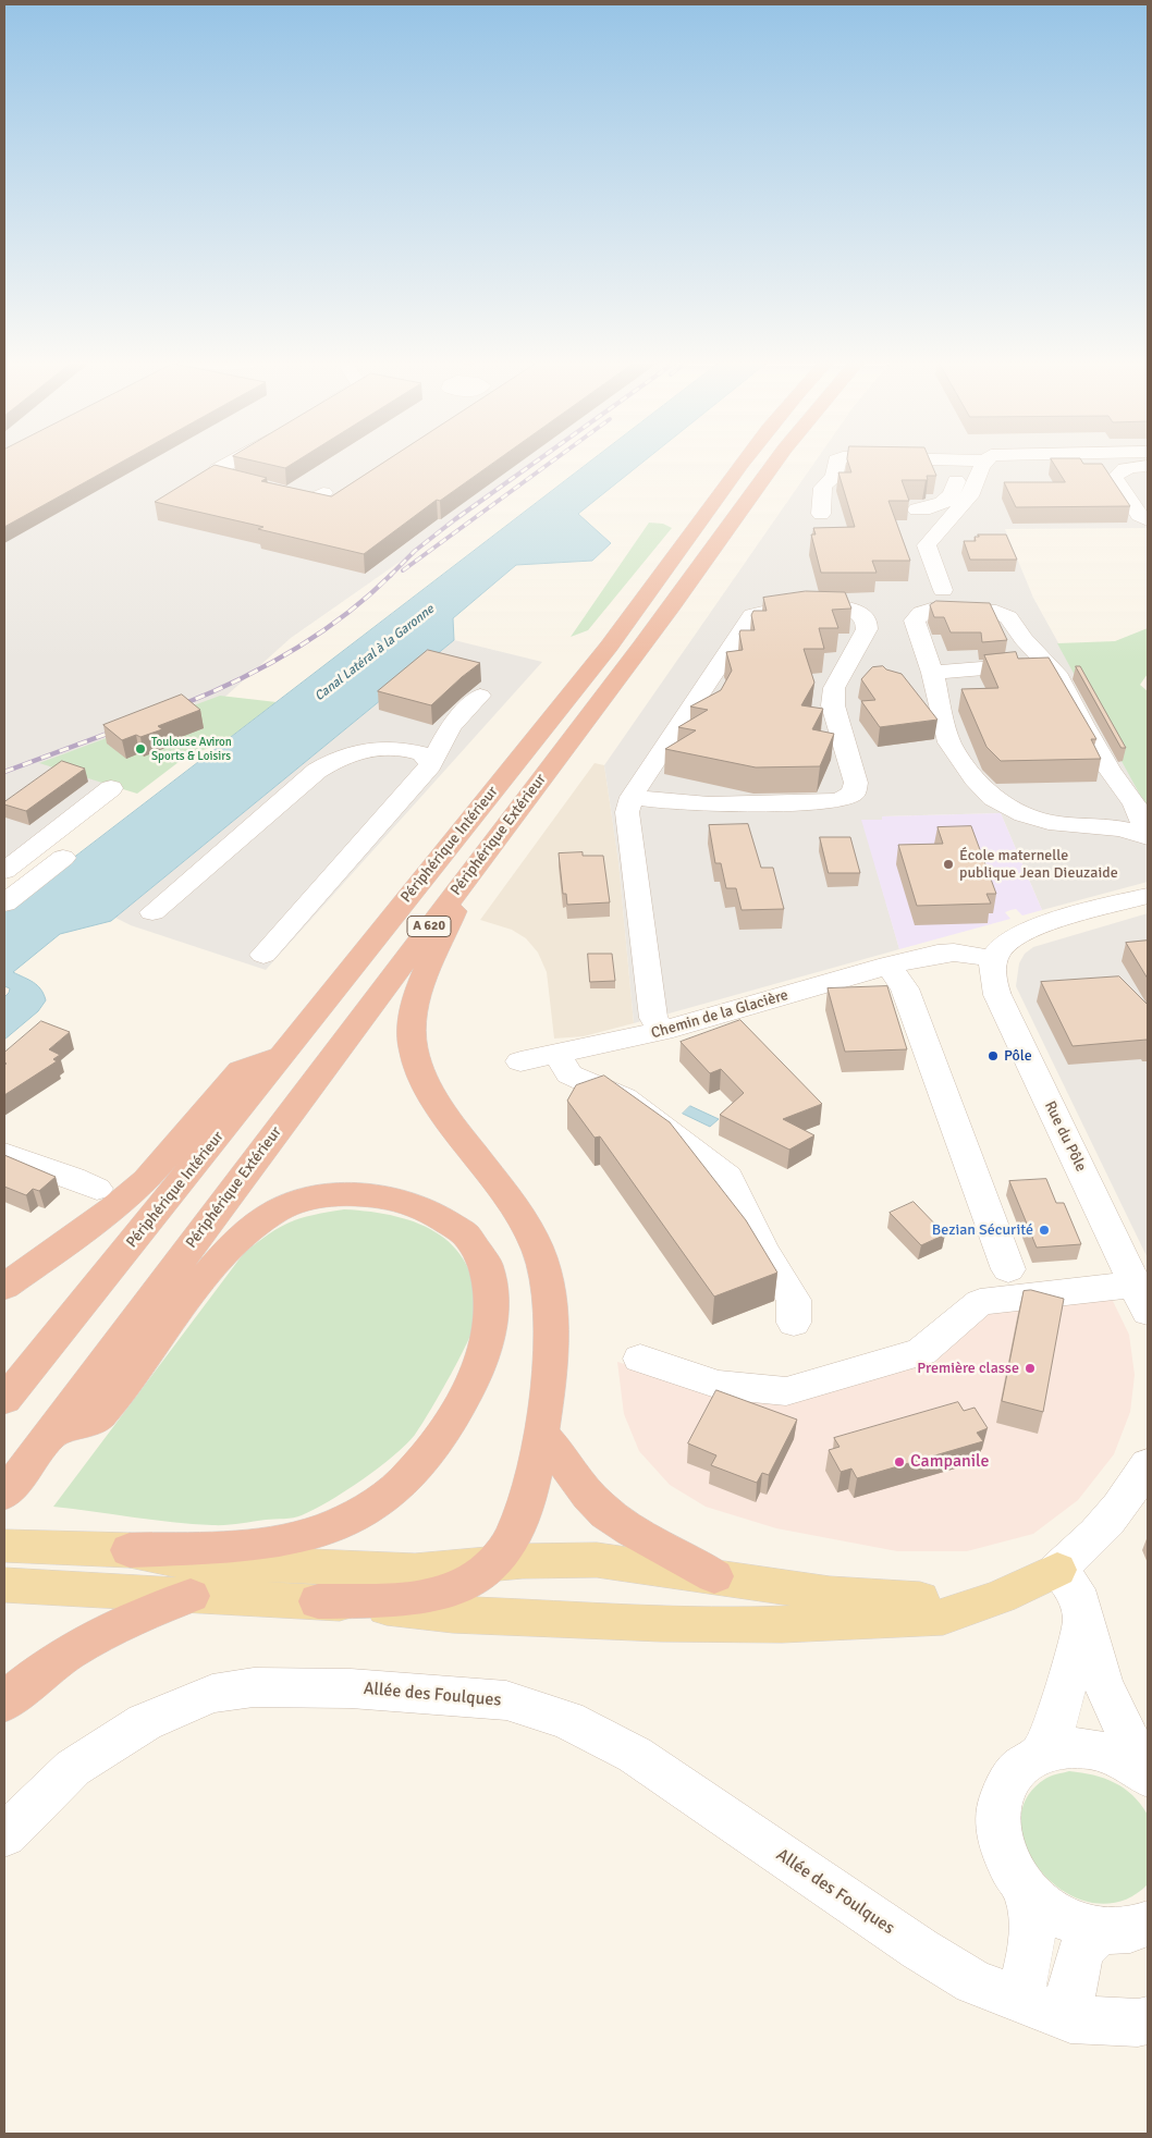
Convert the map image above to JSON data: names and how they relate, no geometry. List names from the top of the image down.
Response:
{
  "streets": {
    "highway": ["Périphérique Extérieur", "Périphérique Intérieur", "A 620"],
    "street": ["Chemin de la Glacière", "Rue du Pôle", "Allée des Foulques"]
  },
  "crossings": [
    ["Chemin de la Glacière", "Rue du Pôle"]
  ],
  "water": ["Canal Latéral à la Garonne"],
  "places": [
    "Toulouse Aviron Sports & Loisirs",
    "École maternelle publique Jean Dieuzaide",
    "Pôle",
    "Bezian Sécurité",
    "Première classe",
    "Campanile"
  ]
}
